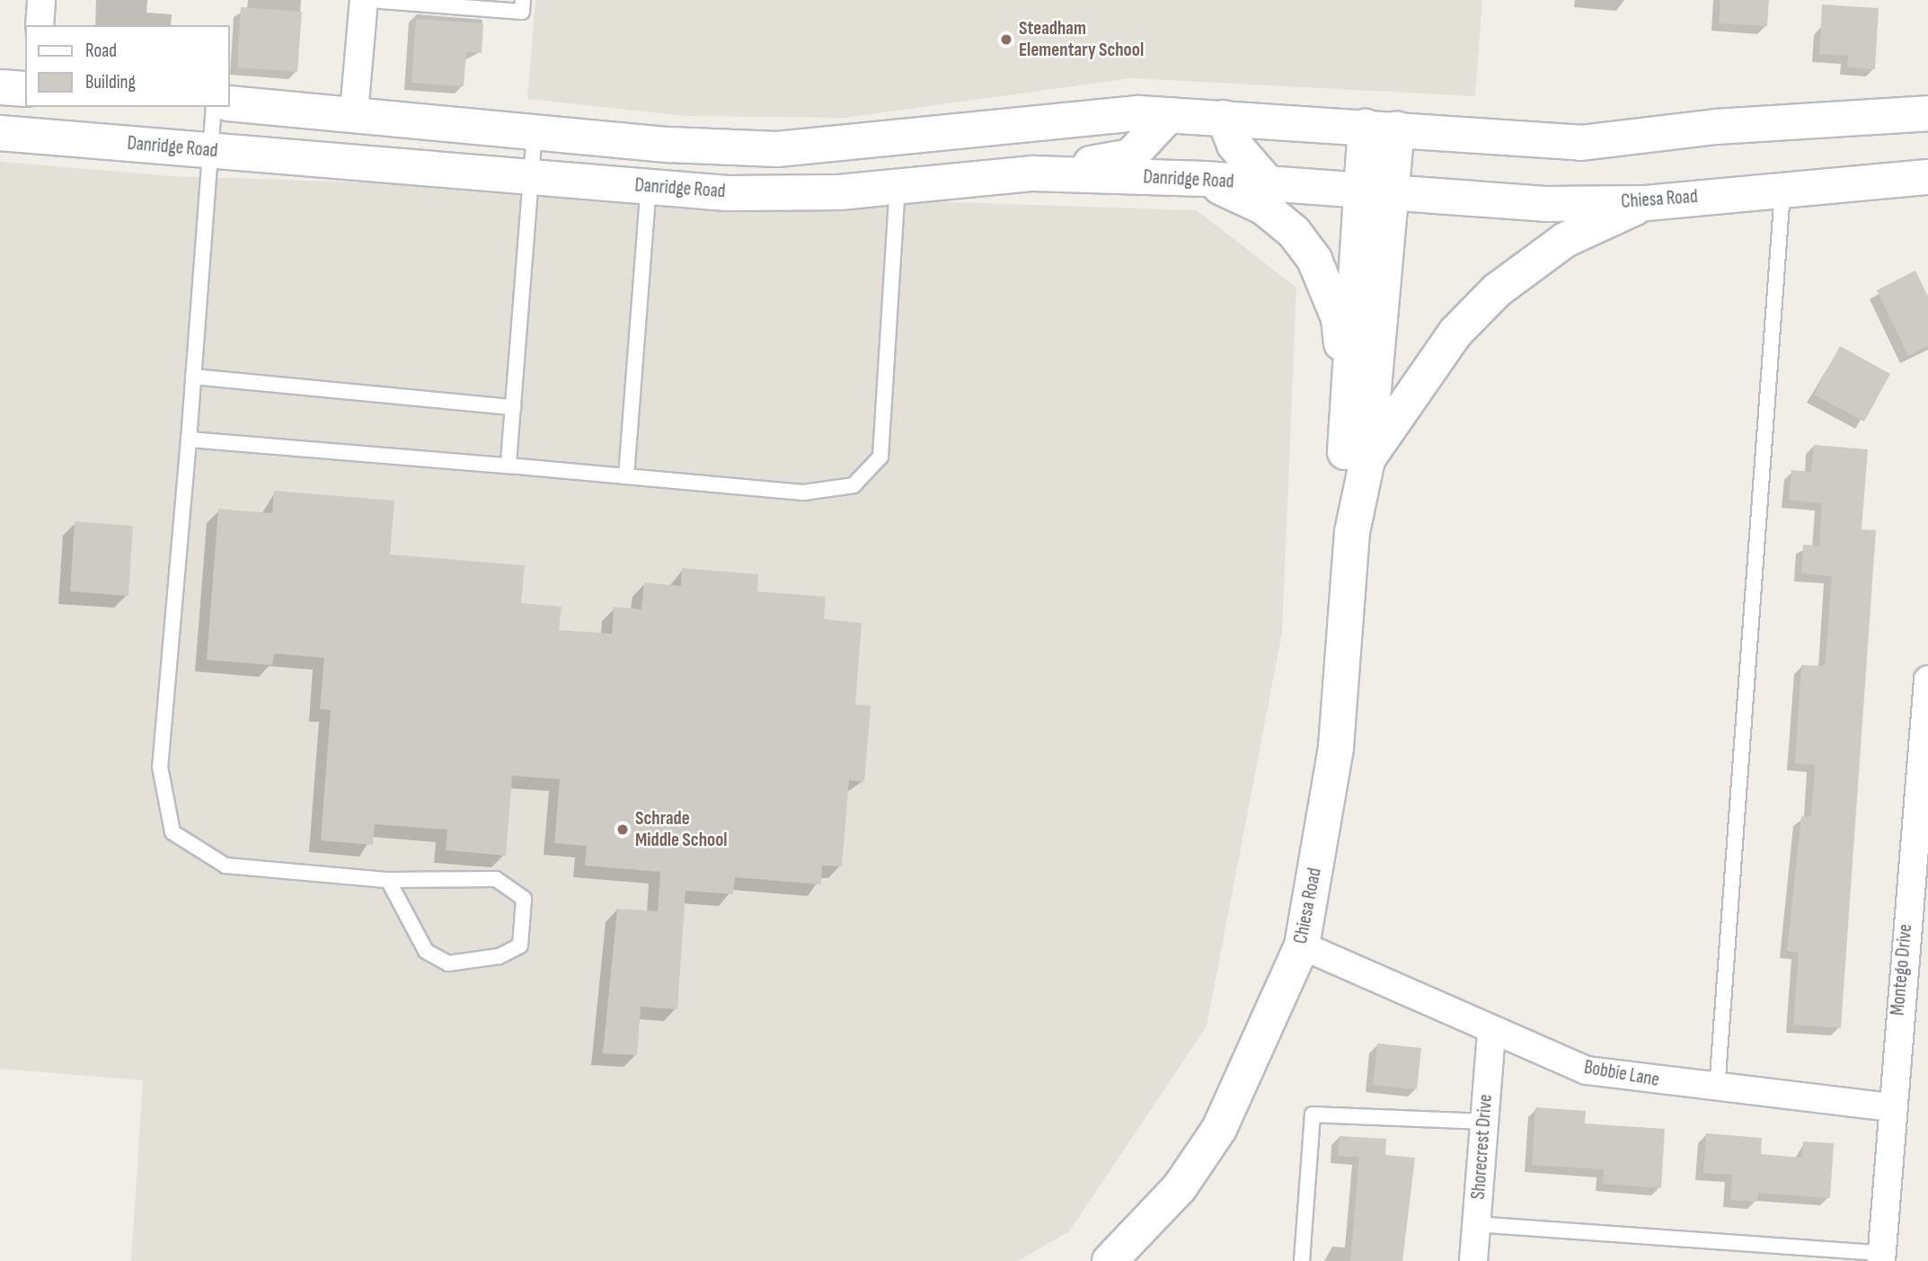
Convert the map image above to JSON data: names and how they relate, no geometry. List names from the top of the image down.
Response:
{
  "streets": {
    "main road": ["Danridge Road", "Chiesa Road"],
    "street": ["Montego Drive", "Bobbie Lane", "Shorecrest Drive"]
  },
  "crossings": [
    ["Danridge Road", "Chiesa Road"],
    ["Chiesa Road", "Bobbie Lane"],
    ["Montego Drive", "Bobbie Lane"],
    ["Bobbie Lane", "Shorecrest Drive"]
  ],
  "places": ["Steadham Elementary School", "Schrade Middle School"],
  "legend": ["Road", "Building"]
}
